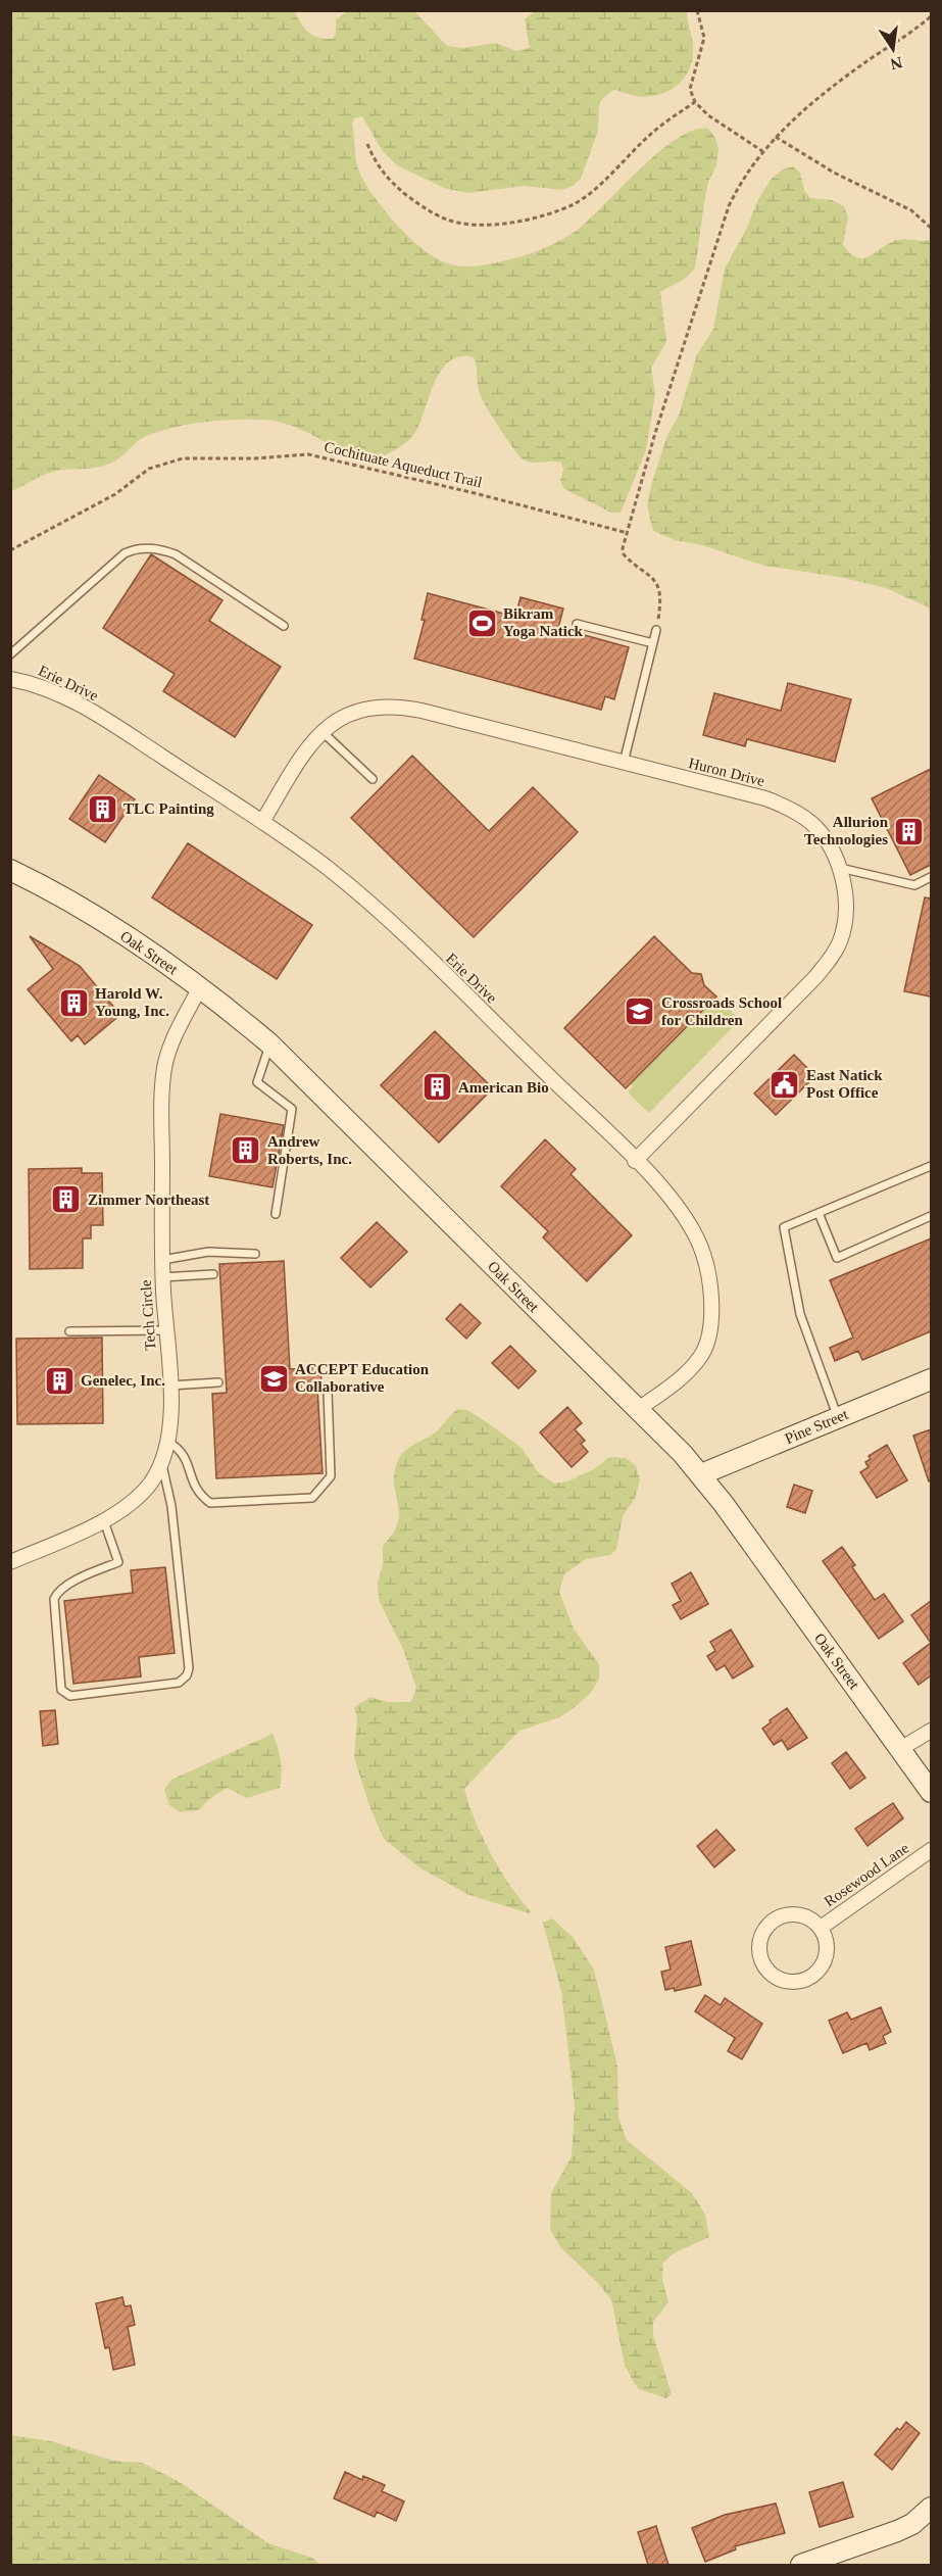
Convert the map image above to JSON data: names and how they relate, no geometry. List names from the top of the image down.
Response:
{
  "streets": {
    "main road": ["Oak Street", "Pine Street"],
    "street": [
      "Erie Drive",
      "Huron Drive",
      "Tech Circle",
      "Rosewood Lane"
    ],
    "path": ["Cochituate Aqueduct Trail"]
  },
  "crossings": [
    ["Erie Drive", "Huron Drive"],
    ["Erie Drive", "Oak Street"],
    ["Oak Street", "Tech Circle"],
    ["Oak Street", "Pine Street"]
  ],
  "places": {
    "sports": ["Bikram Yoga Natick"],
    "building": [
      "TLC Painting",
      "Allurion Technologies",
      "Harold W. Young, Inc.",
      "American Bio",
      "Andrew Roberts, Inc.",
      "Zimmer Northeast",
      "Genelec, Inc."
    ],
    "school or university": ["Crossroads School for Children", "ACCEPT Education Collaborative"],
    "public building": ["East Natick Post Office"]
  },
  "north": "bottom"
}
